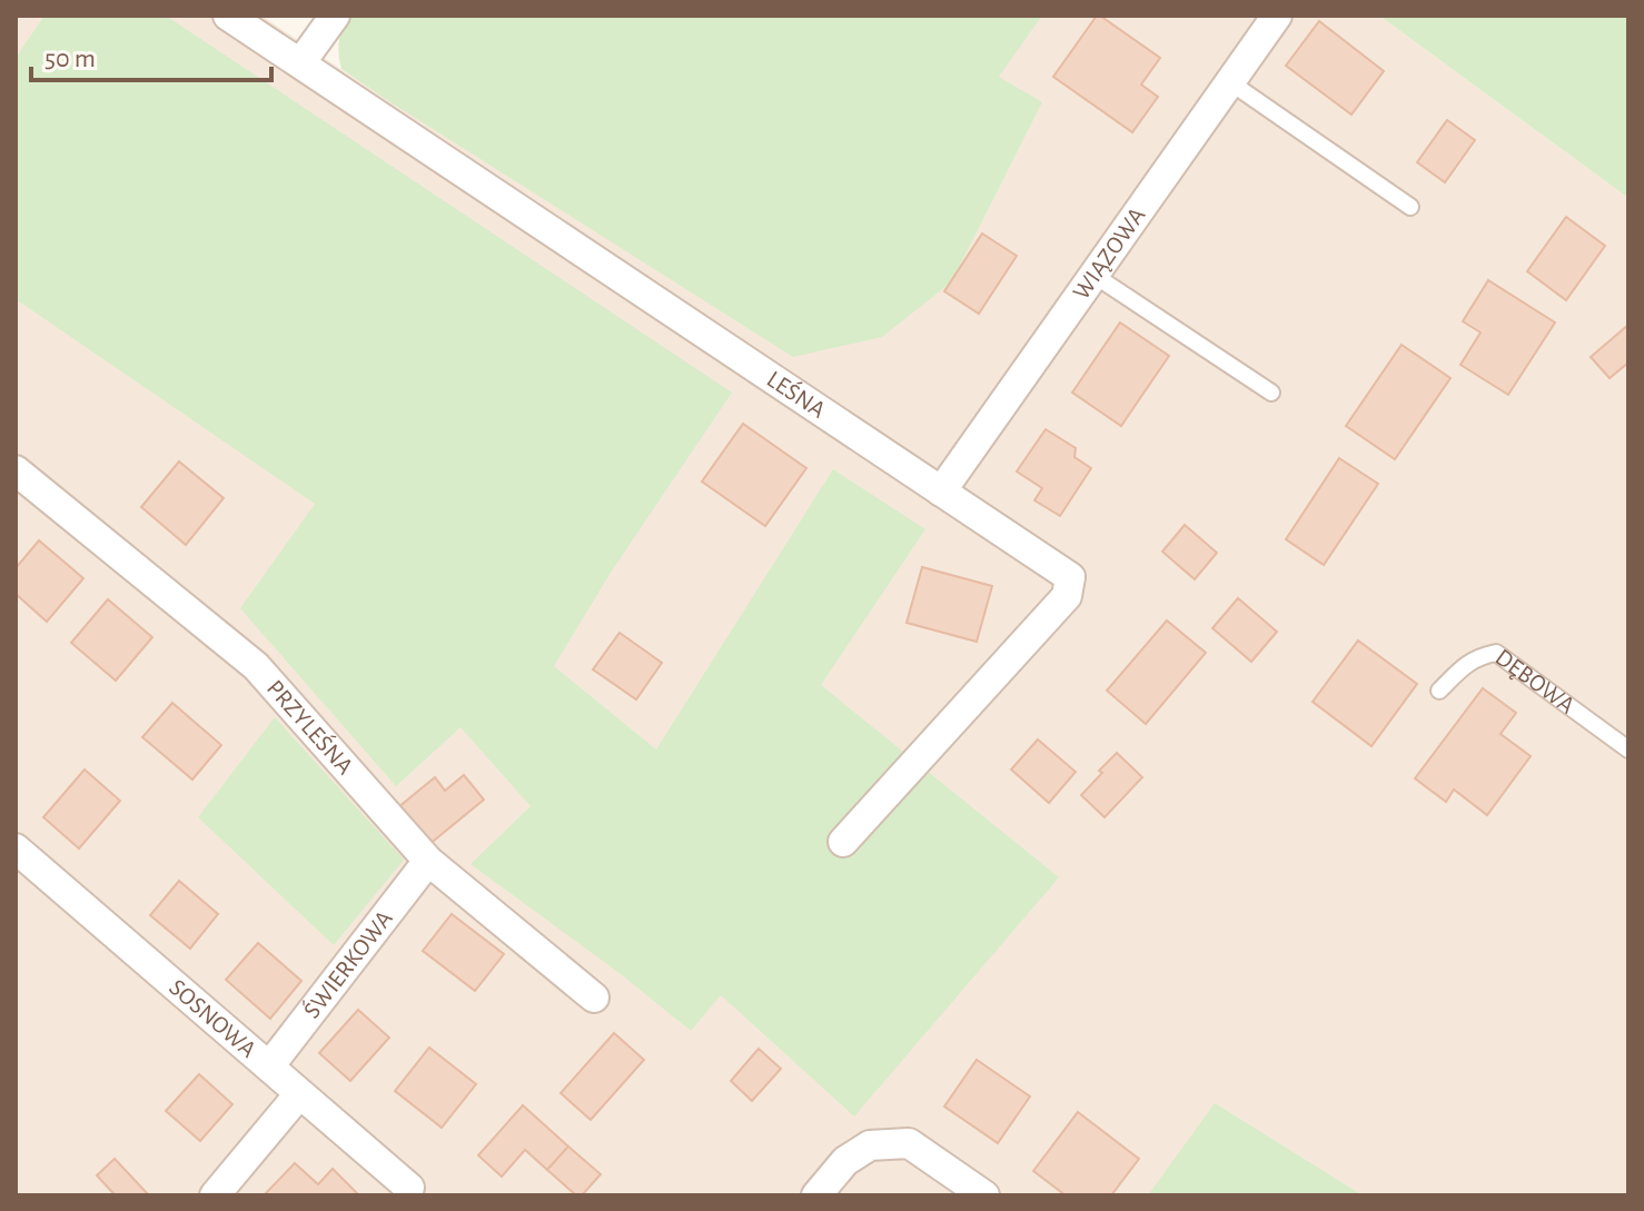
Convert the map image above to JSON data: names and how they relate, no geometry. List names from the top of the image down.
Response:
{
  "streets": {
    "street": [
      "WIĄZOWA",
      "LEŚNA",
      "PRZYLEŚNA",
      "ŚWIERKOWA",
      "SOSNOWA"
    ],
    "lane": ["DĘBOWA"]
  },
  "crossings": [
    ["WIĄZOWA", "LEŚNA"],
    ["PRZYLEŚNA", "ŚWIERKOWA"],
    ["ŚWIERKOWA", "SOSNOWA"]
  ],
  "scale_bar": "50 m"
}
